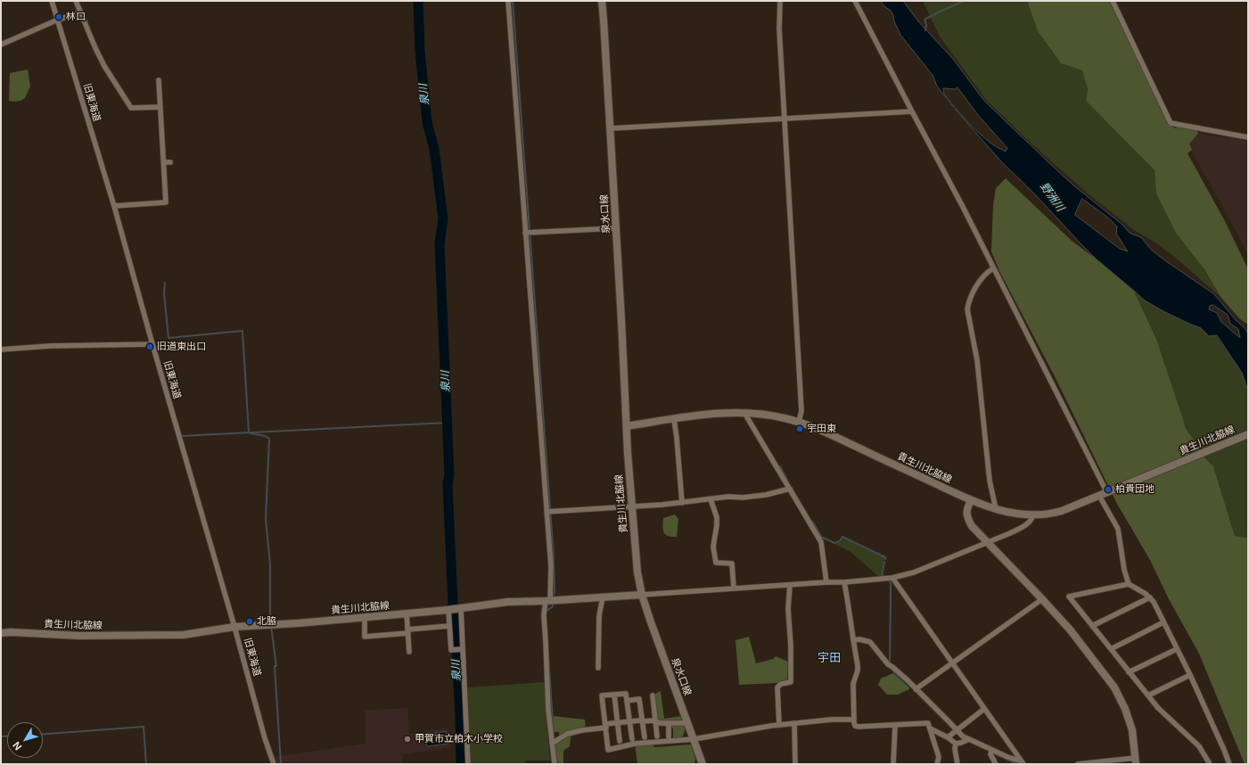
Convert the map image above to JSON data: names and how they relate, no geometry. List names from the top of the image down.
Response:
{
  "streets": {
    "main road": ["泉水口線", "貴生川北脇線"],
    "street": ["旧東海道"]
  },
  "crossings": [
    ["旧東海道", "貴生川北脇線"],
    ["泉水口線", "貴生川北脇線"]
  ],
  "districts": ["宇田"],
  "water": ["泉川", "野洲川"],
  "places": [
    "林口",
    "旧道東出口",
    "宇田東",
    "柏貴団地",
    "北脇",
    "甲賀市立柏木小学校"
  ],
  "north": "bottom left"
}
